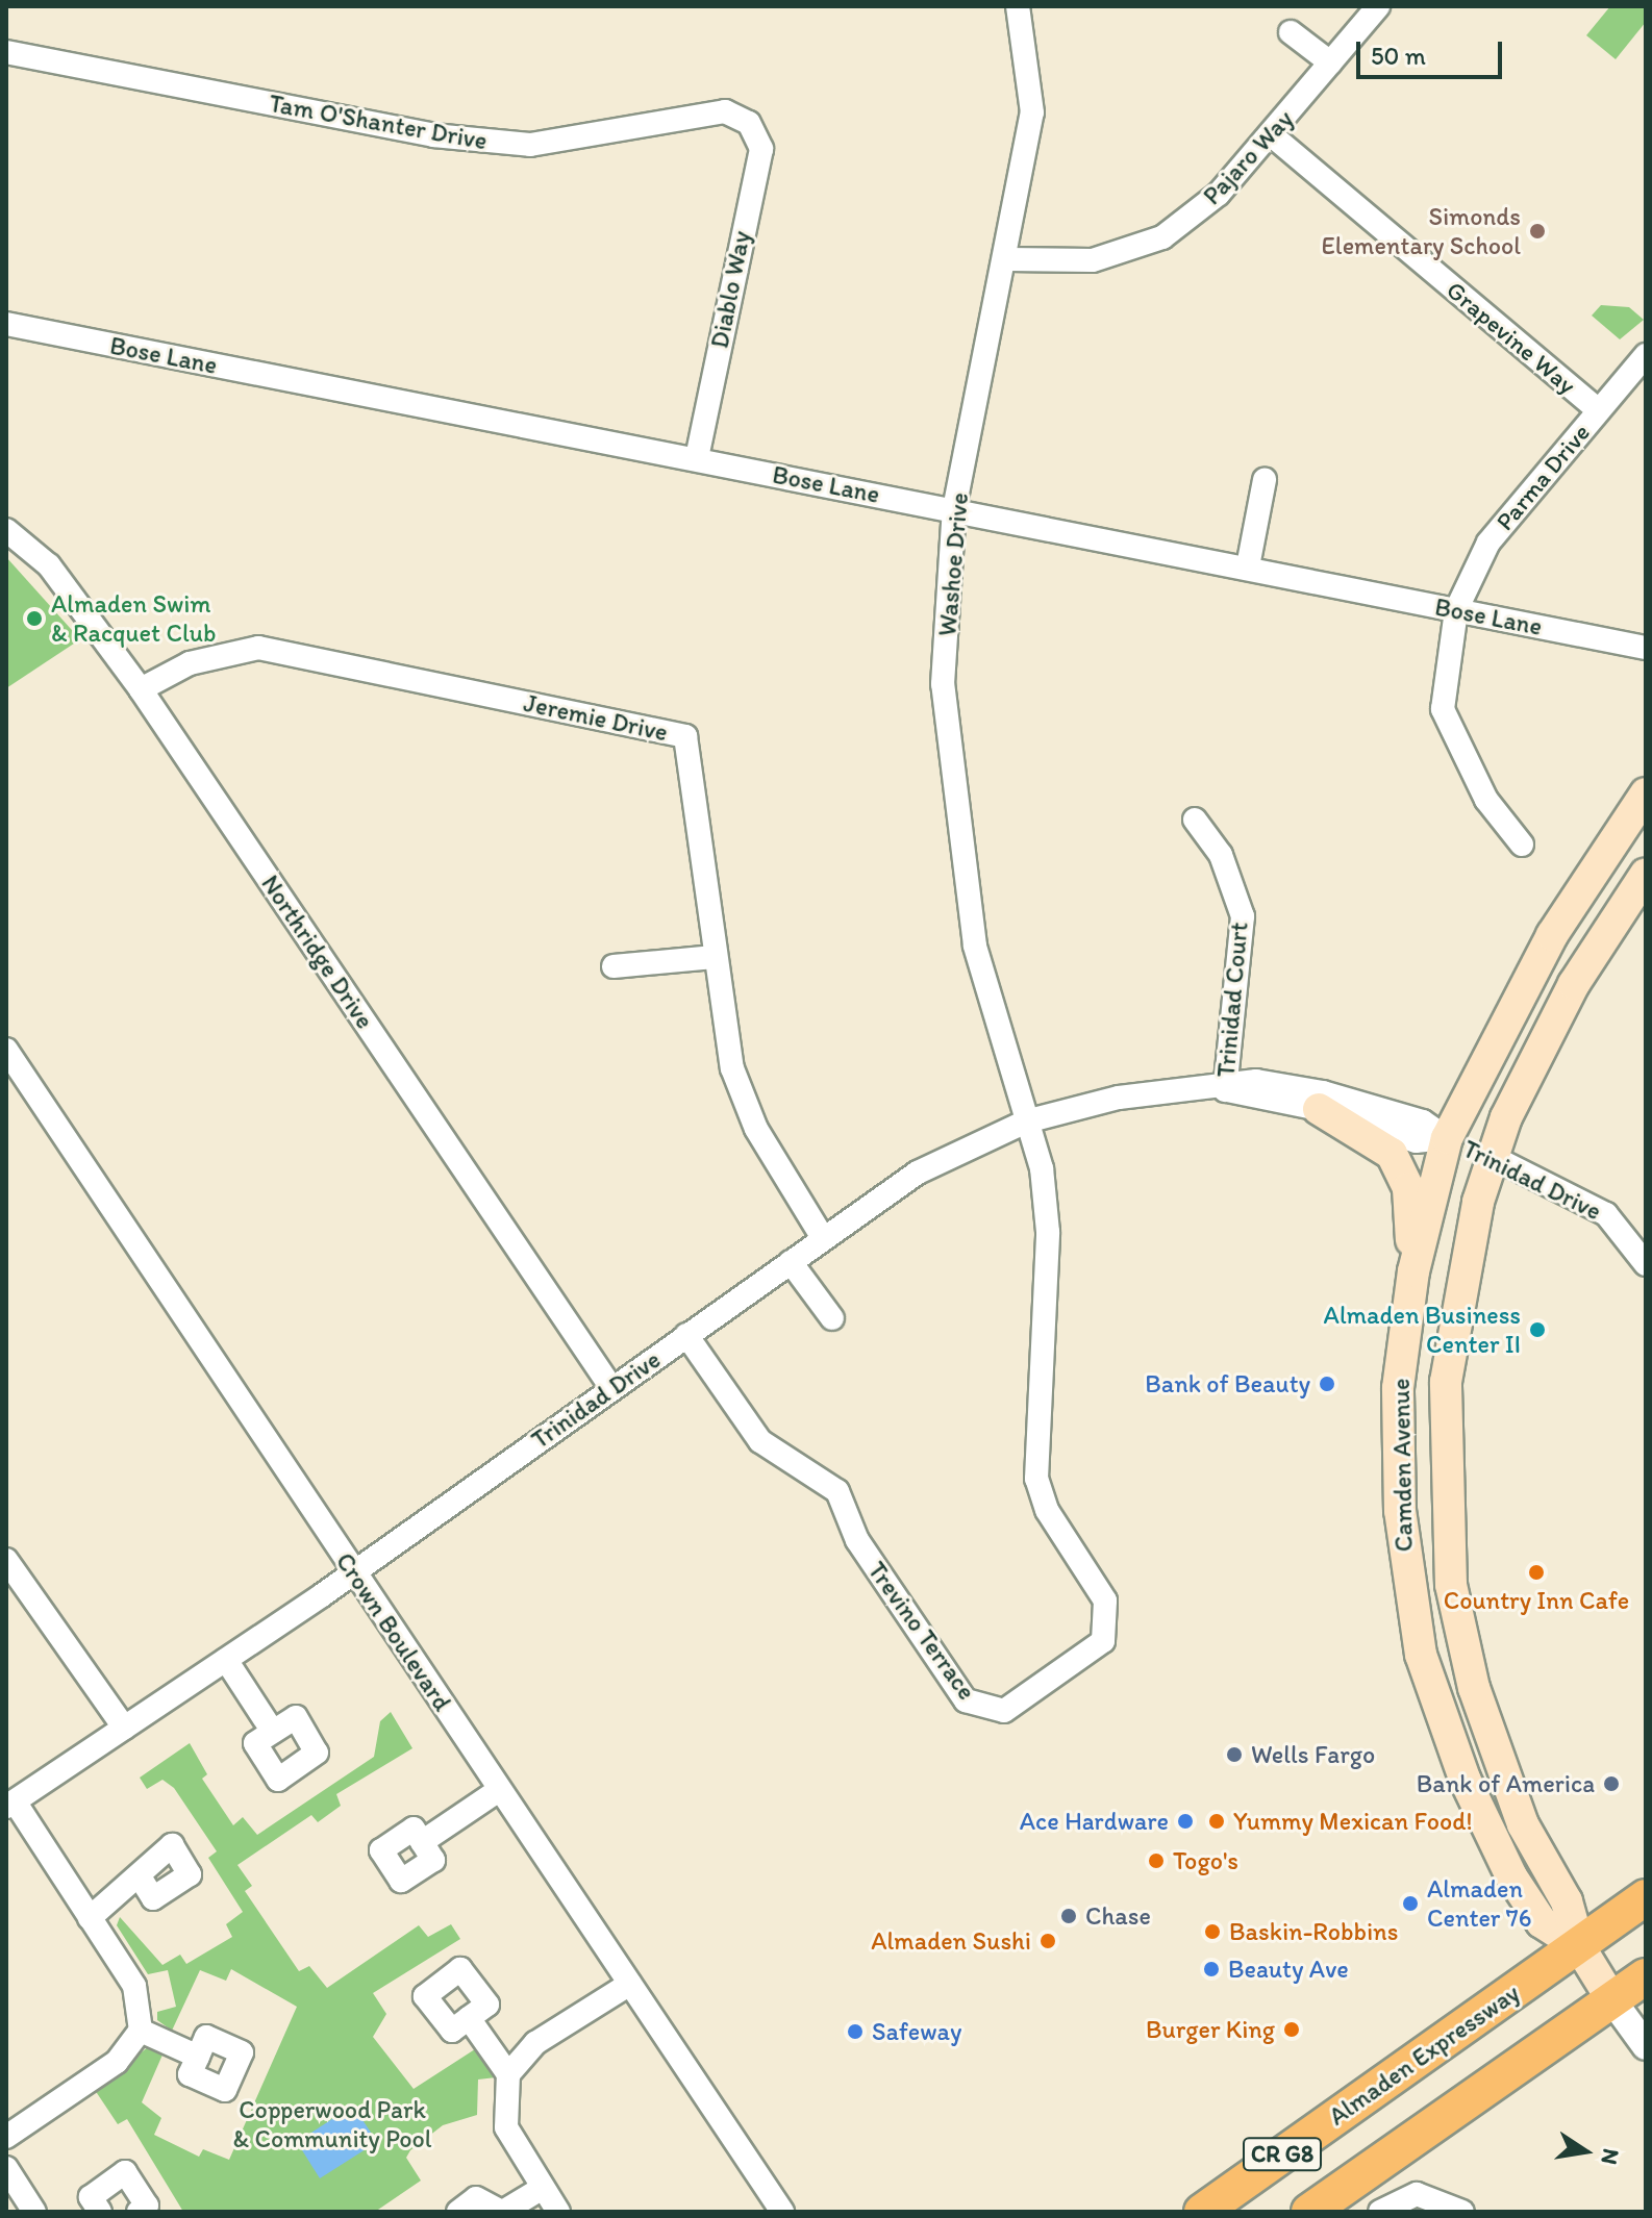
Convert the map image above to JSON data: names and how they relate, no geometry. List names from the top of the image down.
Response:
{
  "streets": {
    "main road": [
      "Trinidad Drive",
      "Camden Avenue",
      "Almaden Expressway",
      "CR G8"
    ],
    "street": [
      "Tam O'Shanter Drive",
      "Pajaro Way",
      "Diablo Way",
      "Grapevine Way",
      "Bose Lane",
      "Parma Drive",
      "Washoe Drive",
      "Jeremie Drive",
      "Northridge Drive",
      "Trinidad Court",
      "Trevino Terrace",
      "Crown Boulevard"
    ]
  },
  "crossings": [
    ["Tam O'Shanter Drive", "Diablo Way"],
    ["Pajaro Way", "Grapevine Way"],
    ["Pajaro Way", "Washoe Drive"],
    ["Diablo Way", "Bose Lane"],
    ["Grapevine Way", "Parma Drive"],
    ["Bose Lane", "Parma Drive"],
    ["Bose Lane", "Washoe Drive"],
    ["Washoe Drive", "Trinidad Drive"],
    ["Washoe Drive", "Trevino Terrace"],
    ["Jeremie Drive", "Northridge Drive"],
    ["Jeremie Drive", "Trinidad Drive"],
    ["Northridge Drive", "Trinidad Drive"],
    ["Trinidad Court", "Trinidad Drive"],
    ["Trinidad Drive", "Camden Avenue"],
    ["Trinidad Drive", "Trevino Terrace"],
    ["Trinidad Drive", "Crown Boulevard"],
    ["Camden Avenue", "Almaden Expressway"],
    ["Camden Avenue", "CR G8"]
  ],
  "parks": ["Copperwood Park & Community Pool"],
  "places": [
    "Simonds Elementary School",
    "Almaden Swim & Racquet Club",
    "Almaden Business Center II",
    "Bank of Beauty",
    "Country Inn Cafe",
    "Wells Fargo",
    "Bank of America",
    "Ace Hardware",
    "Yummy Mexican Food!",
    "Togo's",
    "Almaden Center 76",
    "Chase",
    "Baskin-Robbins",
    "Almaden Sushi",
    "Beauty Ave",
    "Burger King",
    "Safeway"
  ],
  "scale_bar": "50 m",
  "north": "right"
}
